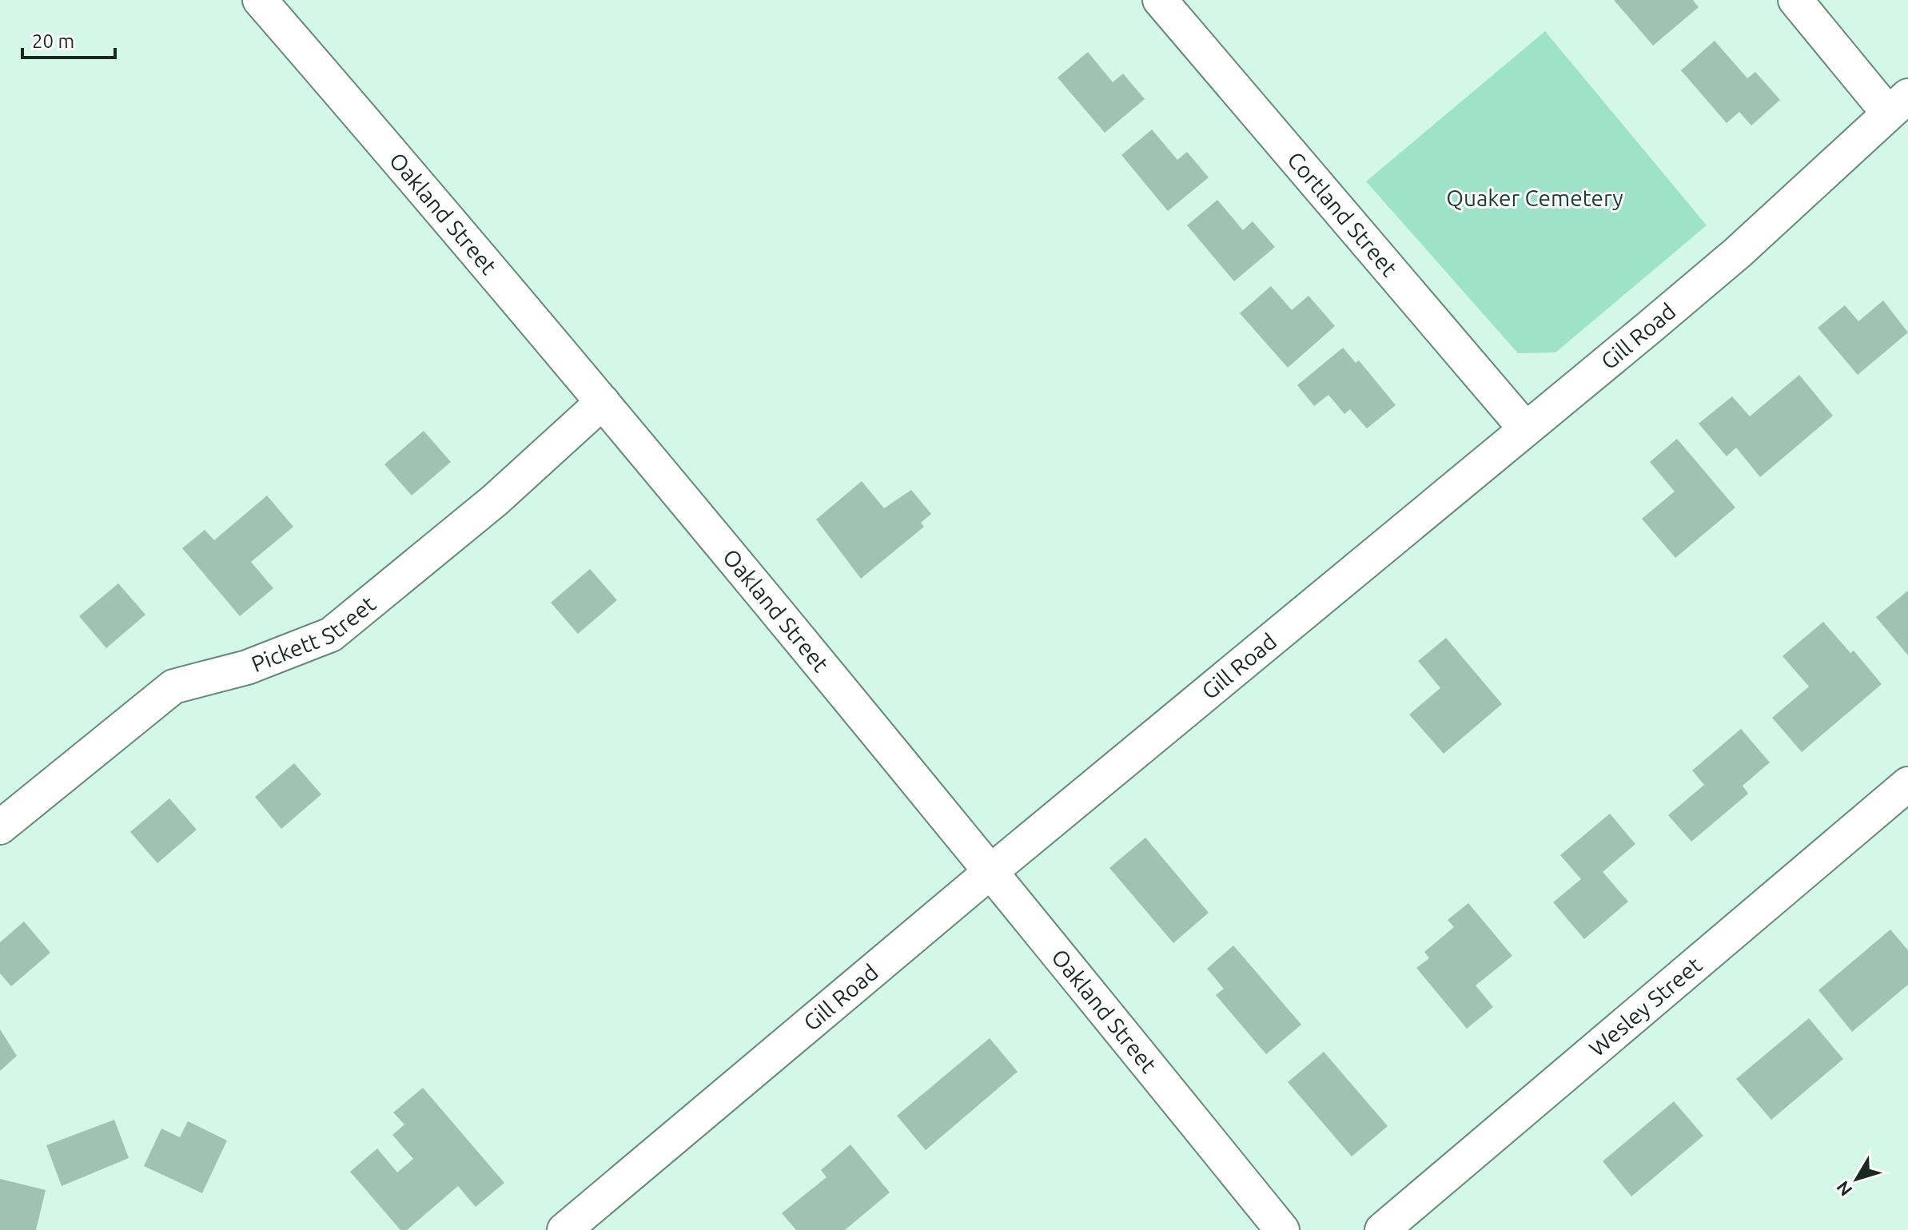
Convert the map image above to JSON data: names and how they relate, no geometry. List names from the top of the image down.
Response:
{
  "streets": {
    "street": [
      "Oakland Street",
      "Cortland Street",
      "Gill Road",
      "Pickett Street",
      "Wesley Street"
    ]
  },
  "crossings": [
    ["Oakland Street", "Gill Road"],
    ["Oakland Street", "Pickett Street"],
    ["Cortland Street", "Gill Road"]
  ],
  "parks": ["Quaker Cemetery"],
  "scale_bar": "20 m",
  "north": "bottom left"
}
